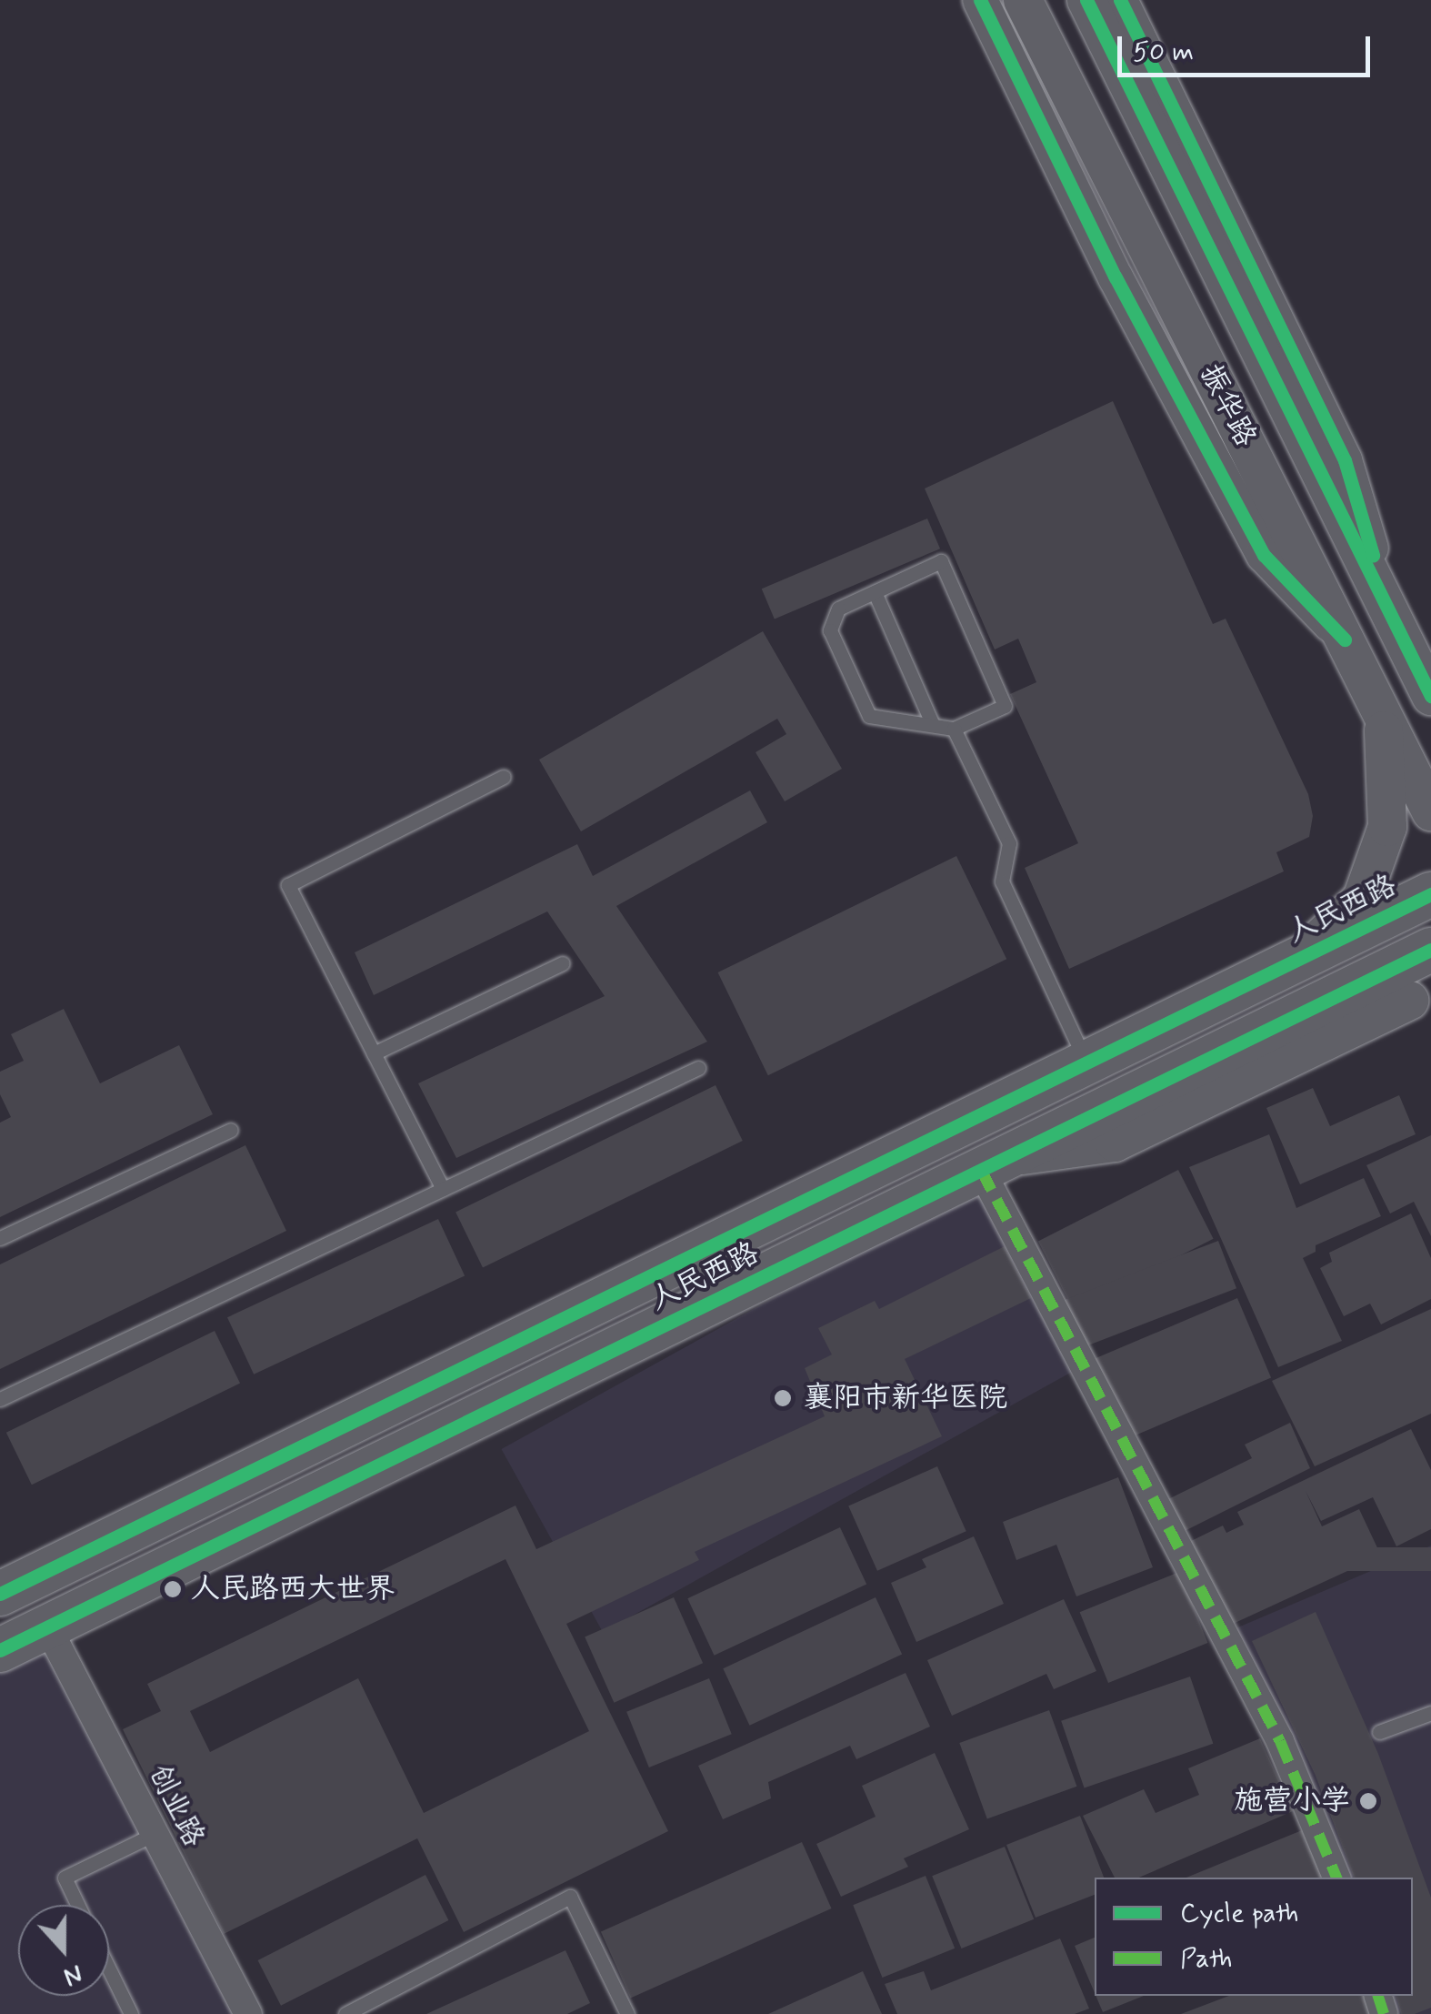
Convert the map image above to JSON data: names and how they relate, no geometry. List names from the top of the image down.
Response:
{
  "streets": {
    "main road": ["振华路", "人民西路"],
    "street": ["创业路"]
  },
  "crossings": [
    ["人民西路", "创业路"]
  ],
  "places": ["襄阳市新华医院", "人民路西大世界", "施营小学"],
  "legend": ["Cycle path", "Path"],
  "scale_bar": "50 m",
  "north": "bottom"
}
